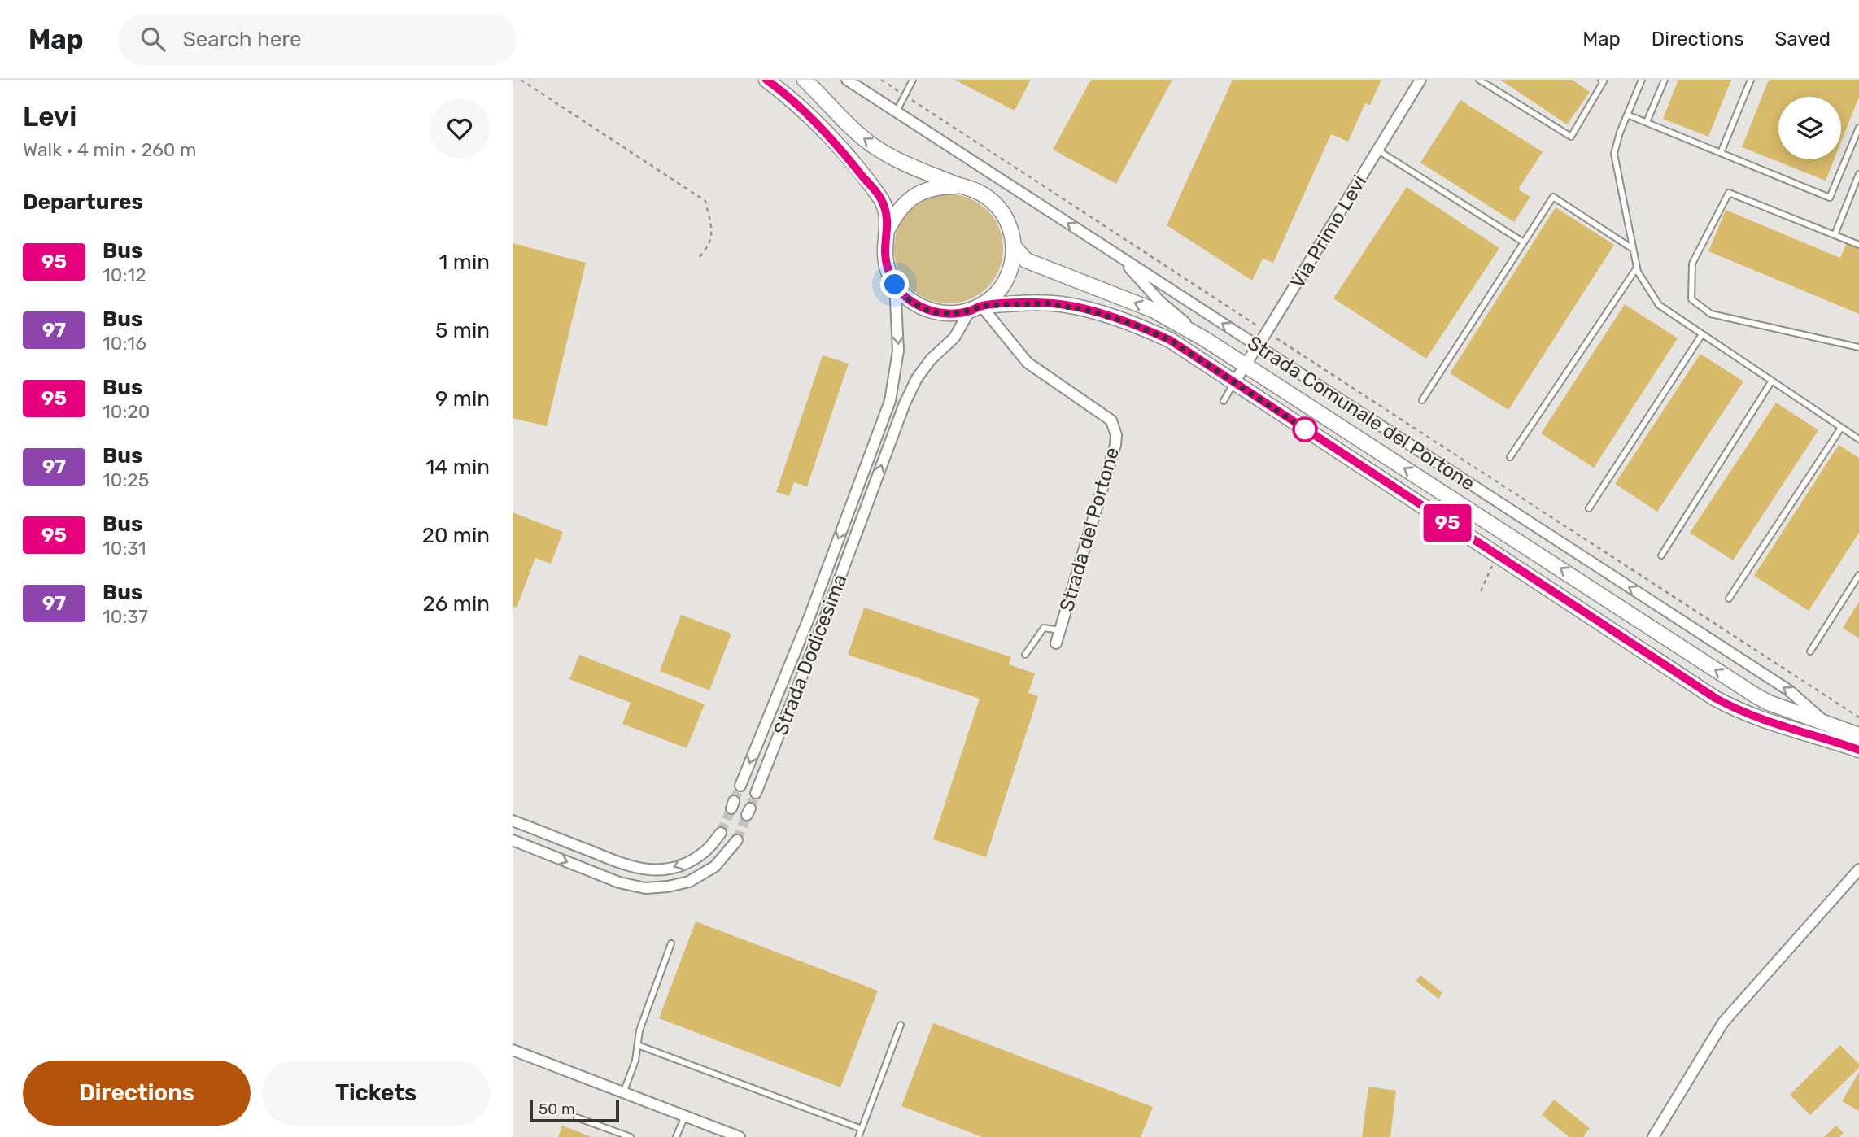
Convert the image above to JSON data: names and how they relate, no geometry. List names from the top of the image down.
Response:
{
  "streets": {
    "street": [
      "Via Primo Levi",
      "Strada Comunale del Portone",
      "Strada del Portone",
      "Strada Dodicesima"
    ]
  },
  "crossings": [
    ["Via Primo Levi", "Strada Comunale del Portone"],
    ["Strada Comunale del Portone", "Strada del Portone"],
    ["Strada Comunale del Portone", "Strada Dodicesima"],
    ["Strada del Portone", "Strada Dodicesima"]
  ],
  "lines": ["bus line 95"],
  "scale_bar": "50 m",
  "page": {
    "header": "Map",
    "search": "Search here",
    "nav": ["Map", "Directions", "Saved"],
    "heading": [
      ["Levi", "Walk · 4 min · 260 m"],
      "Departures"
    ],
    "on_map": "95",
    "list": [
      {
        "mark": "95",
        "name": "Bus",
        "note": "10:12",
        "value": "1 min"
      },
      {
        "mark": "97",
        "name": "Bus",
        "note": "10:16",
        "value": "5 min"
      },
      {
        "mark": "95",
        "name": "Bus",
        "note": "10:20",
        "value": "9 min"
      },
      {
        "mark": "97",
        "name": "Bus",
        "note": "10:25",
        "value": "14 min"
      },
      {
        "mark": "95",
        "name": "Bus",
        "note": "10:31",
        "value": "20 min"
      },
      {
        "mark": "97",
        "name": "Bus",
        "note": "10:37",
        "value": "26 min"
      }
    ],
    "buttons": ["Directions", "Tickets"],
    "scale": "50 m"
  }
}
